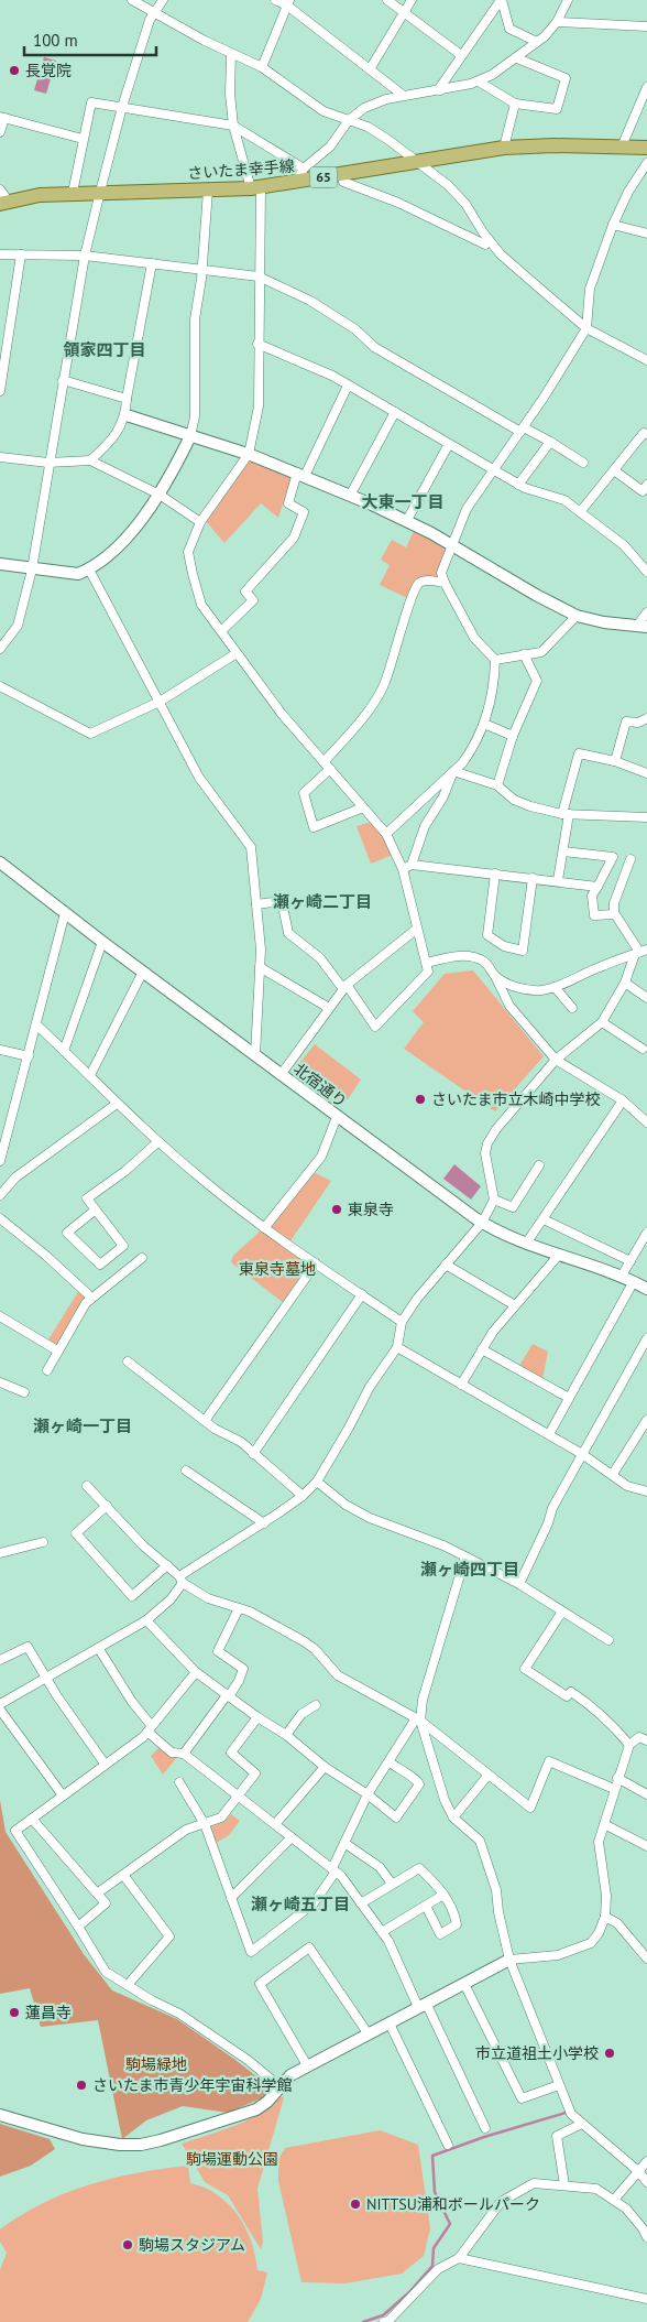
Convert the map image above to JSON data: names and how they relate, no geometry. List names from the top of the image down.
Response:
{
  "streets": {
    "main road": ["さいたま幸手線", "65"],
    "street": ["北宿通り"]
  },
  "districts": [
    "領家四丁目",
    "大東一丁目",
    "瀬ヶ崎二丁目",
    "瀬ヶ崎一丁目",
    "瀬ヶ崎四丁目",
    "瀬ヶ崎五丁目"
  ],
  "parks": ["東泉寺墓地", "駒場緑地", "駒場運動公園"],
  "places": [
    "長覚院",
    "さいたま市立木崎中学校",
    "東泉寺",
    "蓮昌寺",
    "市立道祖土小学校",
    "さいたま市青少年宇宙科学館",
    "NITTSU浦和ボールパーク",
    "駒場スタジアム"
  ],
  "scale_bar": "100 m"
}
